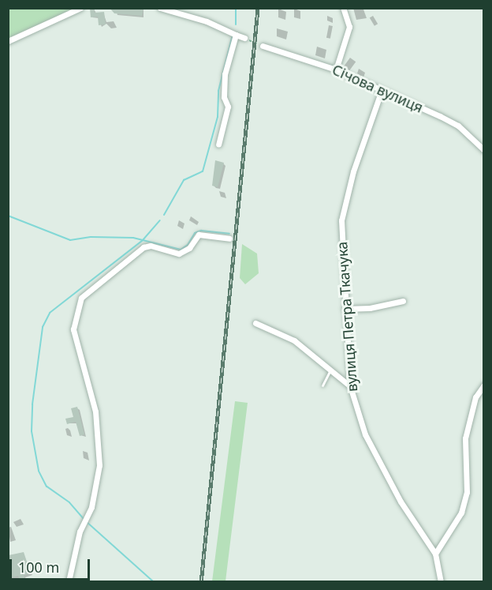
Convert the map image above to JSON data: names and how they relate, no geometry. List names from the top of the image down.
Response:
{
  "streets": {
    "street": ["Січова вулиця", "вулиця Петра Ткачука"]
  },
  "crossings": [
    ["Січова вулиця", "вулиця Петра Ткачука"]
  ],
  "scale_bar": "100 m"
}
